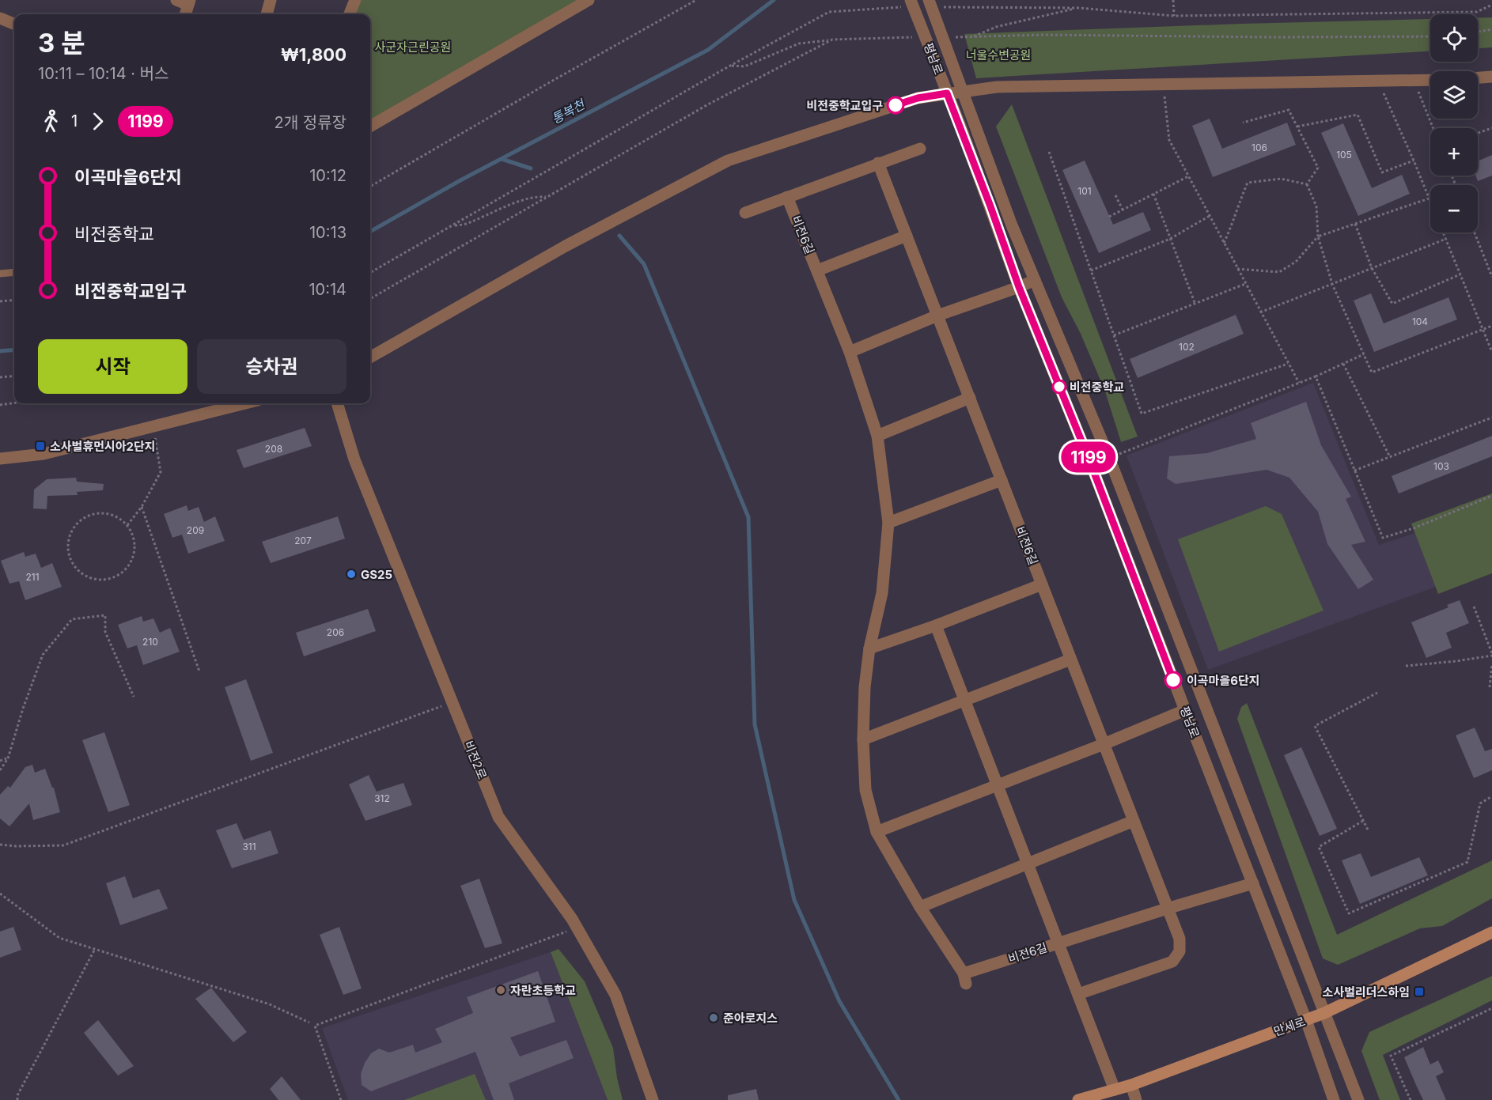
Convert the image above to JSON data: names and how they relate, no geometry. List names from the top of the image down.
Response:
{
  "streets": {
    "main road": ["만세로"],
    "street": ["평남로", "비전6길", "비전2로"]
  },
  "crossings": [
    ["평남로", "비전6길"],
    ["평남로", "만세로"]
  ],
  "water": ["통복천"],
  "parks": ["사군자근린공원", "너울수변공원"],
  "places": {
    "other": [
      "비전중학교입구",
      "비전중학교",
      "GS25",
      "이곡마을6단지",
      "자란초등학교",
      "준아로지스"
    ],
    "transit": ["소사벌휴먼시아2단지", "소사벌리더스하임"]
  },
  "lines": ["bus line 1199"],
  "house_numbers": [
    "106",
    "105",
    "101",
    "104",
    "102",
    "208",
    "103",
    "209",
    "207",
    "211",
    "206",
    "210",
    "312",
    "311"
  ],
  "page": {
    "on_map": "1199",
    "map_buttons": ["+", "−"],
    "heading": ["3 분", "10:11 – 10:14 · 버스", "₩1,800"],
    "legs": ["1", "1199", "2개 정류장"],
    "list": [
      {
        "name": "이곡마을6단지",
        "value": "10:12"
      },
      {
        "name": "비전중학교",
        "value": "10:13"
      },
      {
        "name": "비전중학교입구",
        "value": "10:14"
      }
    ],
    "buttons": ["시작", "승차권"]
  }
}
